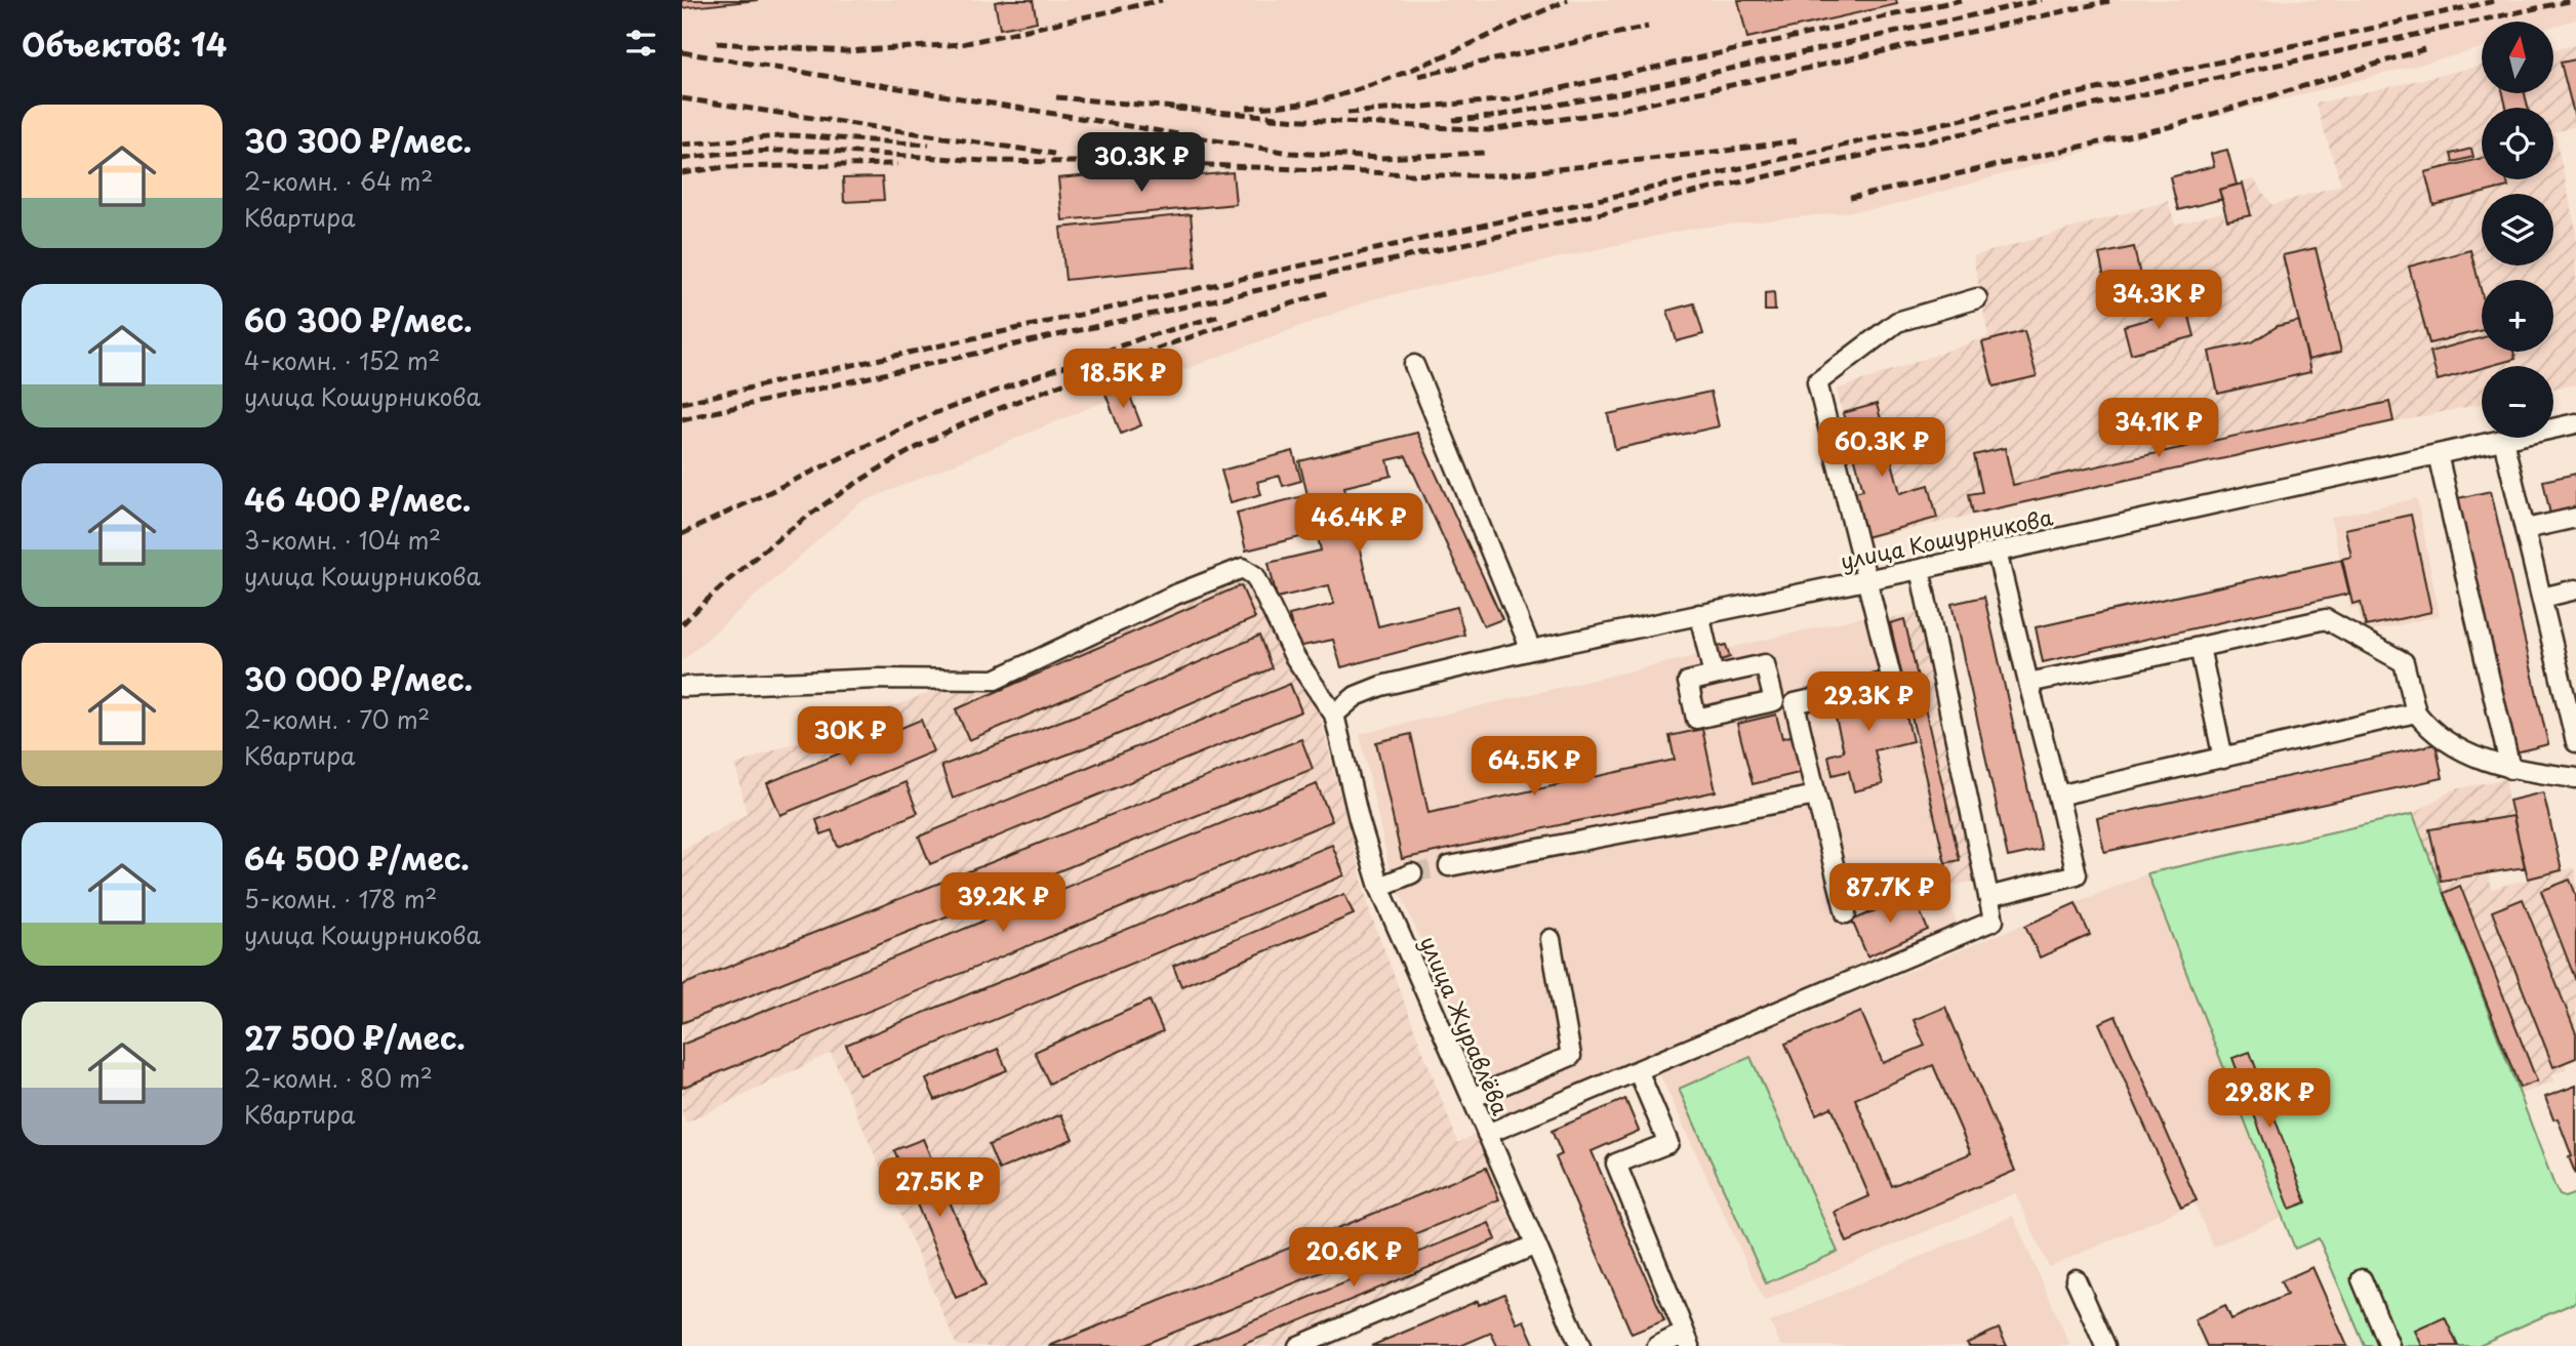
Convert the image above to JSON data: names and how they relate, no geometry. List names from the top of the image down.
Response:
{
  "streets": {
    "street": ["улица Кошурникова", "улица Журавлёва"]
  },
  "crossings": [
    ["улица Кошурникова", "улица Журавлёва"]
  ],
  "north": "top",
  "page": {
    "heading": "Объектов: 14",
    "map_buttons": ["+", "−"],
    "list": [
      {
        "name": "30 300 ₽/мес.",
        "note": "2-комн. · 64 m² · Квартира"
      },
      {
        "name": "60 300 ₽/мес.",
        "note": "4-комн. · 152 m² · улица Кошурникова"
      },
      {
        "name": "46 400 ₽/мес.",
        "note": "3-комн. · 104 m² · улица Кошурникова"
      },
      {
        "name": "30 000 ₽/мес.",
        "note": "2-комн. · 70 m² · Квартира"
      },
      {
        "name": "64 500 ₽/мес.",
        "note": "5-комн. · 178 m² · улица Кошурникова"
      },
      {
        "name": "27 500 ₽/мес.",
        "note": "2-комн. · 80 m² · Квартира"
      }
    ],
    "price": [
      "30.3K ₽",
      "34.3K ₽",
      "18.5K ₽",
      "34.1K ₽",
      "60.3K ₽",
      "46.4K ₽",
      "29.3K ₽",
      "30K ₽",
      "64.5K ₽",
      "87.7K ₽",
      "39.2K ₽",
      "29.8K ₽",
      "27.5K ₽",
      "20.6K ₽"
    ]
  }
}
